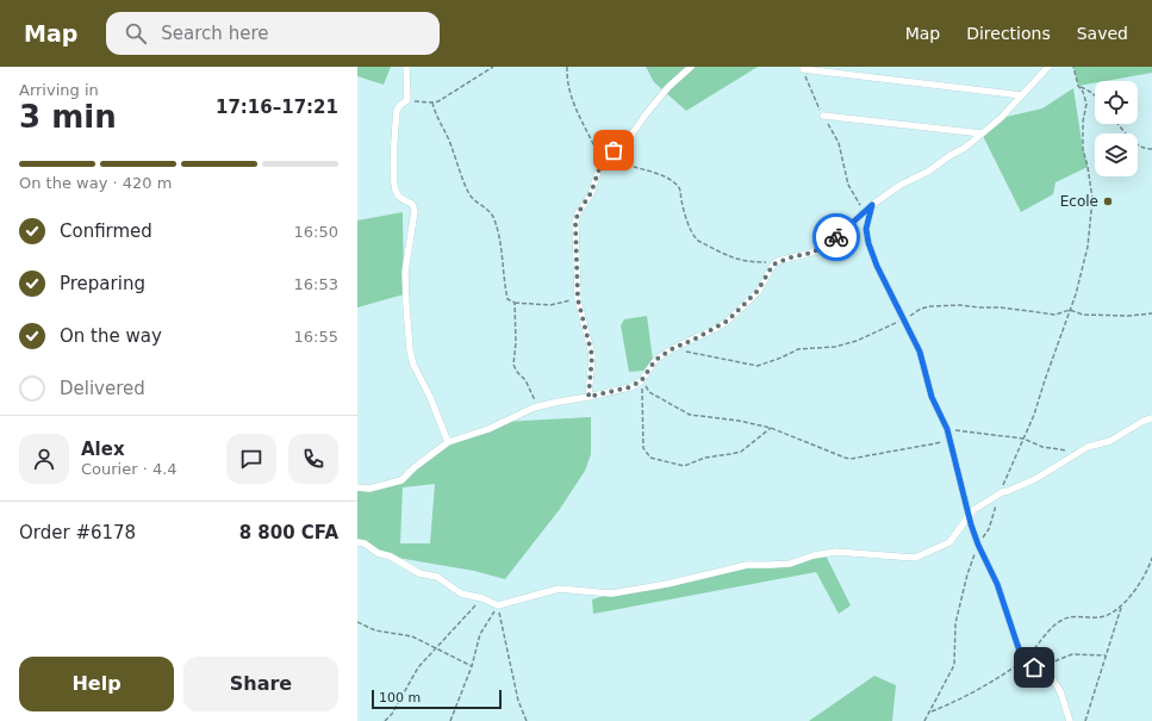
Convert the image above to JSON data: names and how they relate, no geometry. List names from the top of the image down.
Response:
{
  "places": ["Ecole"],
  "scale_bar": "100 m",
  "page": {
    "header": "Map",
    "search": "Search here",
    "nav": ["Map", "Directions", "Saved"],
    "heading": ["3 min", "Arriving in", "17:16–17:21"],
    "panel": [
      "Alex",
      "Courier · 4.4",
      "Order #6178",
      "8 800 CFA"
    ],
    "bar": "On the way · 420 m",
    "list": [
      ["Confirmed", "16:50"],
      ["Preparing", "16:53"],
      ["On the way", "16:55"],
      "Delivered"
    ],
    "buttons": ["Help", "Share"],
    "scale": "100 m"
  }
}
